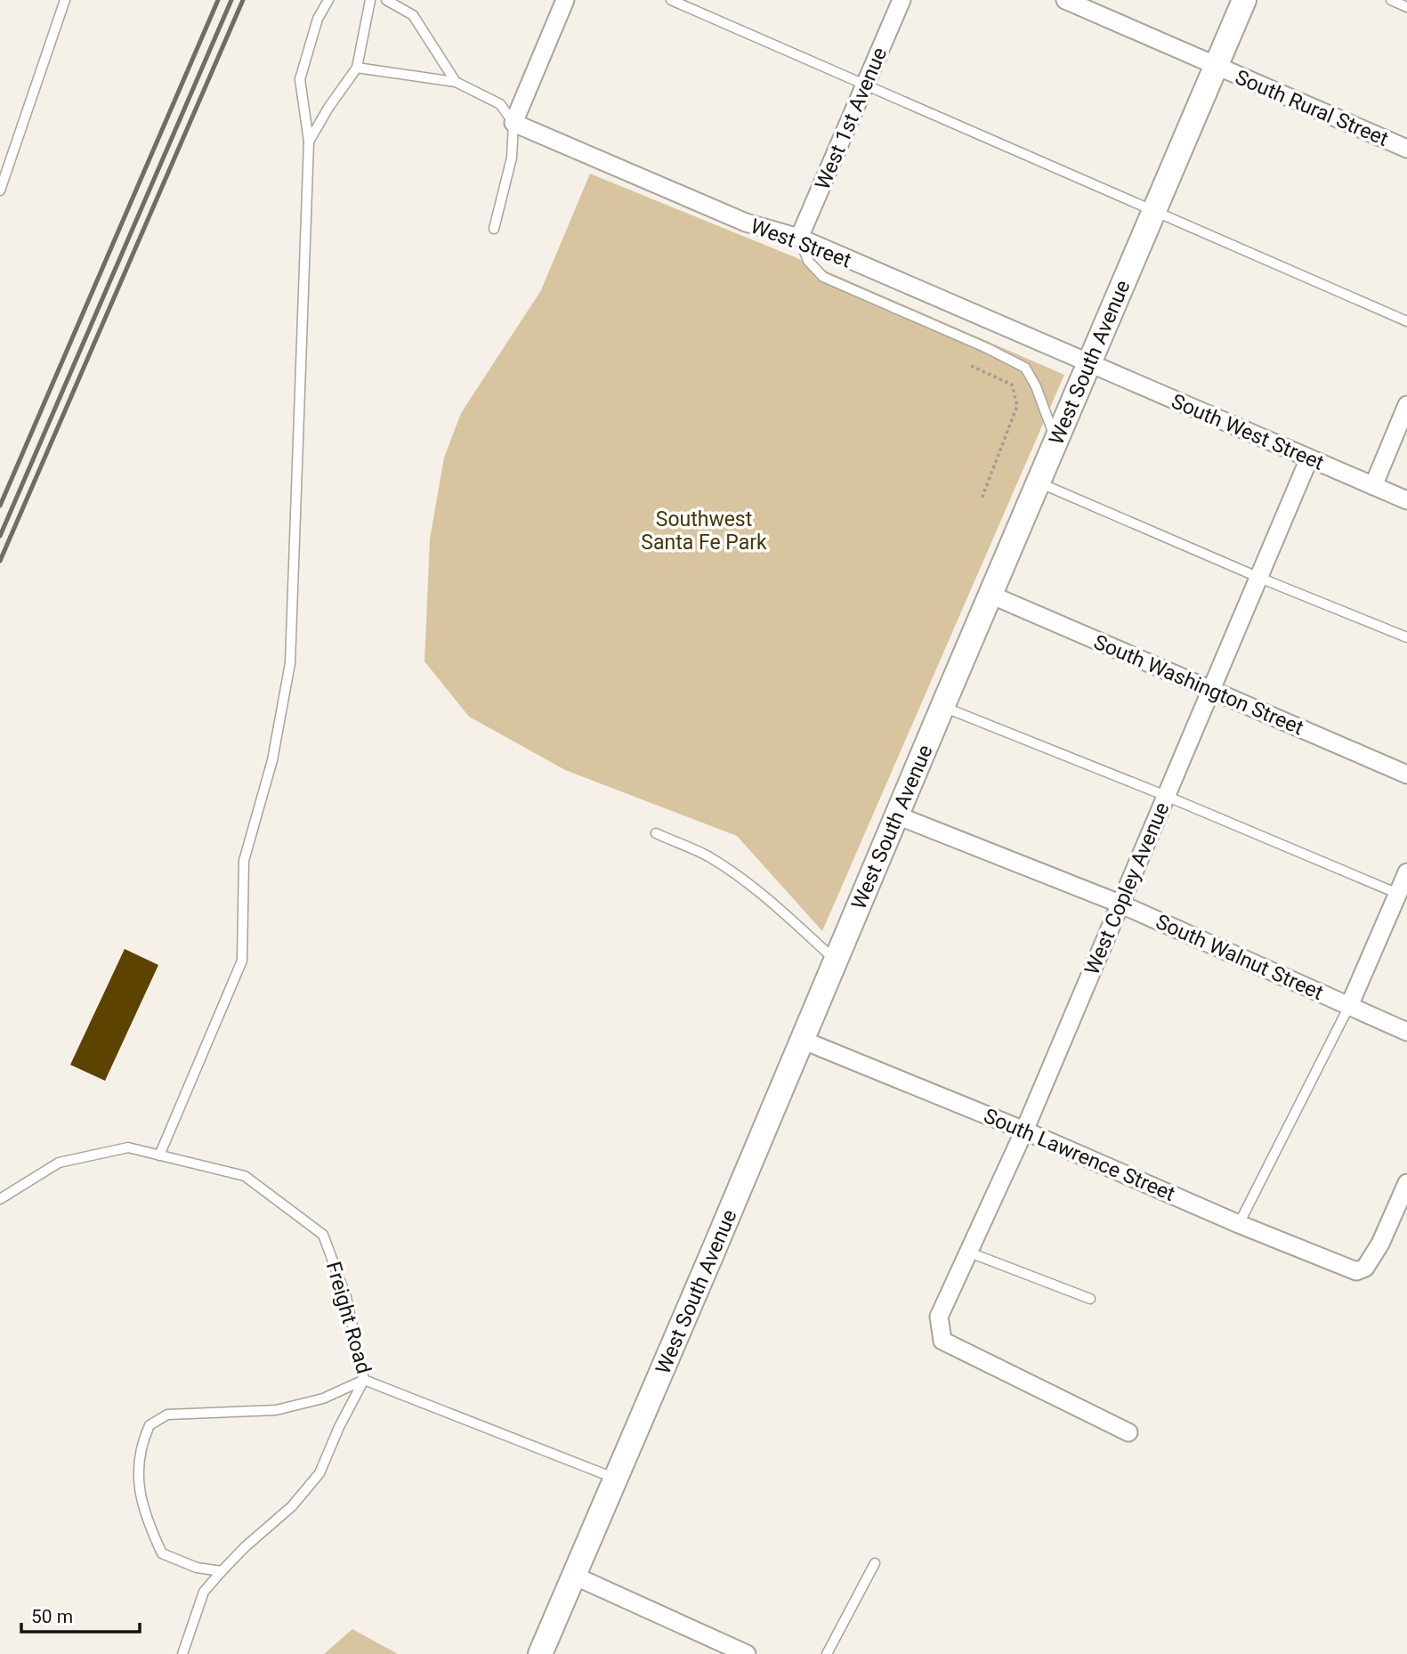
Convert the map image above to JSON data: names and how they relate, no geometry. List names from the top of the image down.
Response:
{
  "streets": {
    "main road": ["West South Avenue"],
    "street": [
      "South Rural Street",
      "West 1st Avenue",
      "West Street",
      "South West Street",
      "South Washington Street",
      "West Copley Avenue",
      "South Walnut Street",
      "South Lawrence Street"
    ],
    "lane": ["Freight Road"]
  },
  "crossings": [
    ["South Rural Street", "West South Avenue"],
    ["West 1st Avenue", "West Street"],
    ["West Street", "West South Avenue"],
    ["West Street", "South West Street"],
    ["West South Avenue", "South West Street"],
    ["West South Avenue", "South Washington Street"],
    ["West South Avenue", "South Walnut Street"],
    ["West South Avenue", "South Lawrence Street"],
    ["West South Avenue", "Freight Road"],
    ["South West Street", "West Copley Avenue"],
    ["South Washington Street", "West Copley Avenue"],
    ["West Copley Avenue", "South Walnut Street"],
    ["West Copley Avenue", "South Lawrence Street"]
  ],
  "parks": ["Southwest Santa Fe Park"],
  "scale_bar": "50 m"
}
